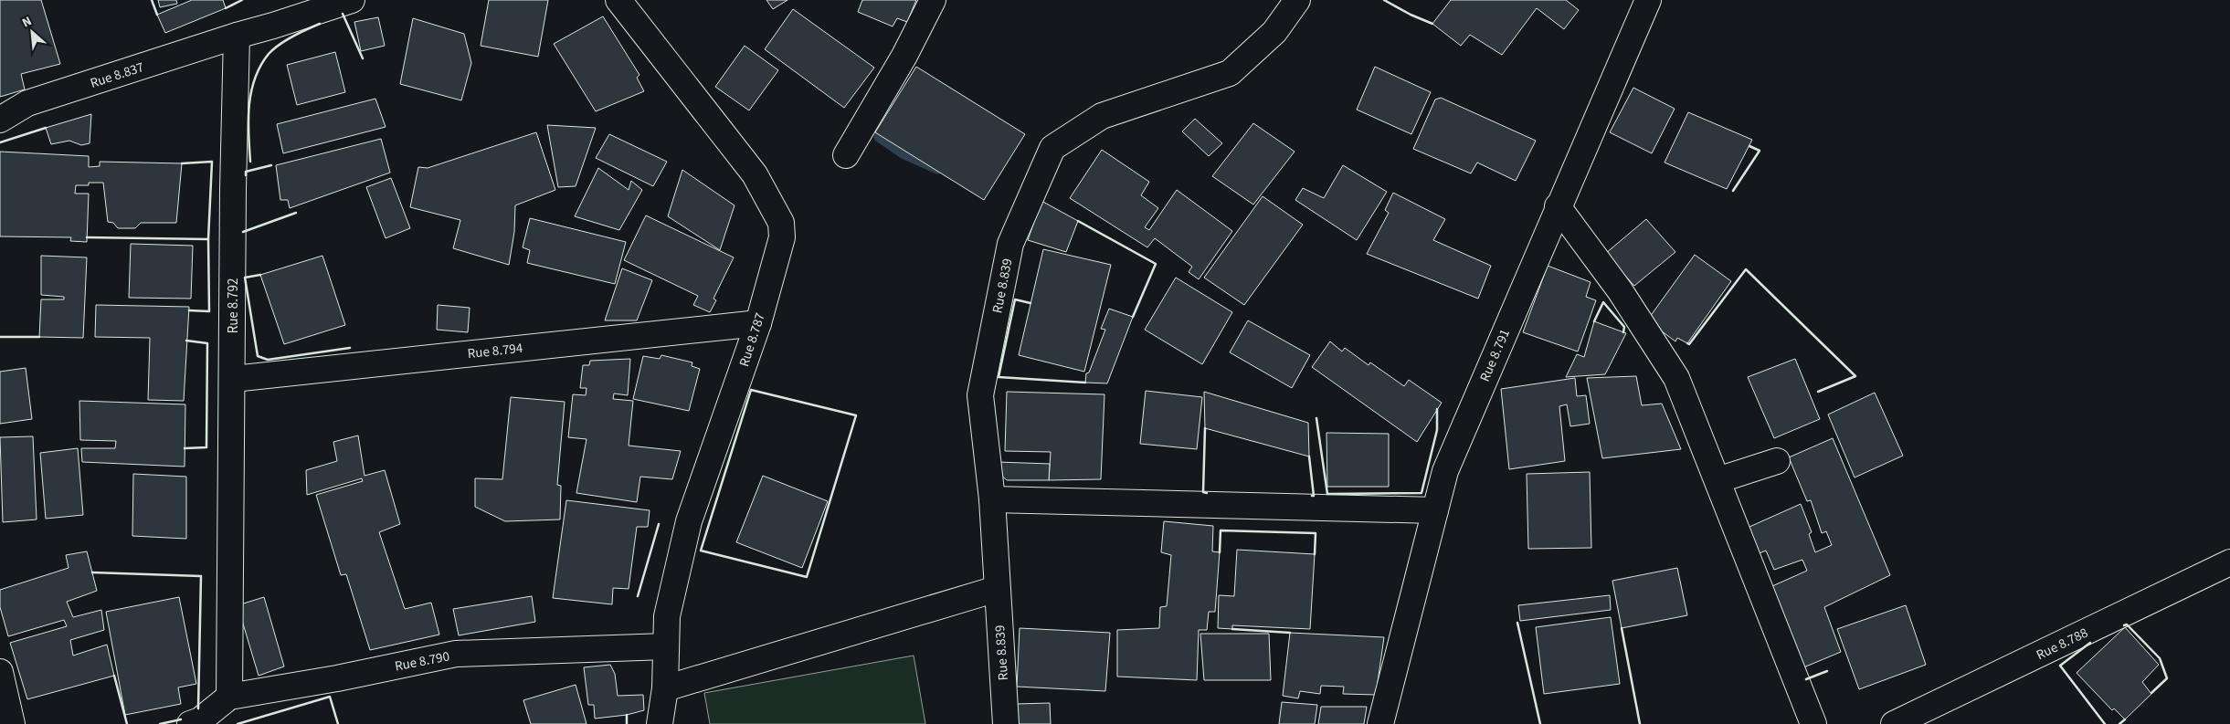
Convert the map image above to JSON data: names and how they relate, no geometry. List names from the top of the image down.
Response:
{
  "streets": {
    "street": [
      "Rue 8.837",
      "Rue 8.839",
      "Rue 8.792",
      "Rue 8.787",
      "Rue 8.794",
      "Rue 8.791",
      "Rue 8.788",
      "Rue 8.790"
    ]
  },
  "crossings": [
    ["Rue 8.837", "Rue 8.792"],
    ["Rue 8.792", "Rue 8.794"],
    ["Rue 8.792", "Rue 8.790"],
    ["Rue 8.787", "Rue 8.794"],
    ["Rue 8.787", "Rue 8.790"]
  ],
  "north": "top left"
}
